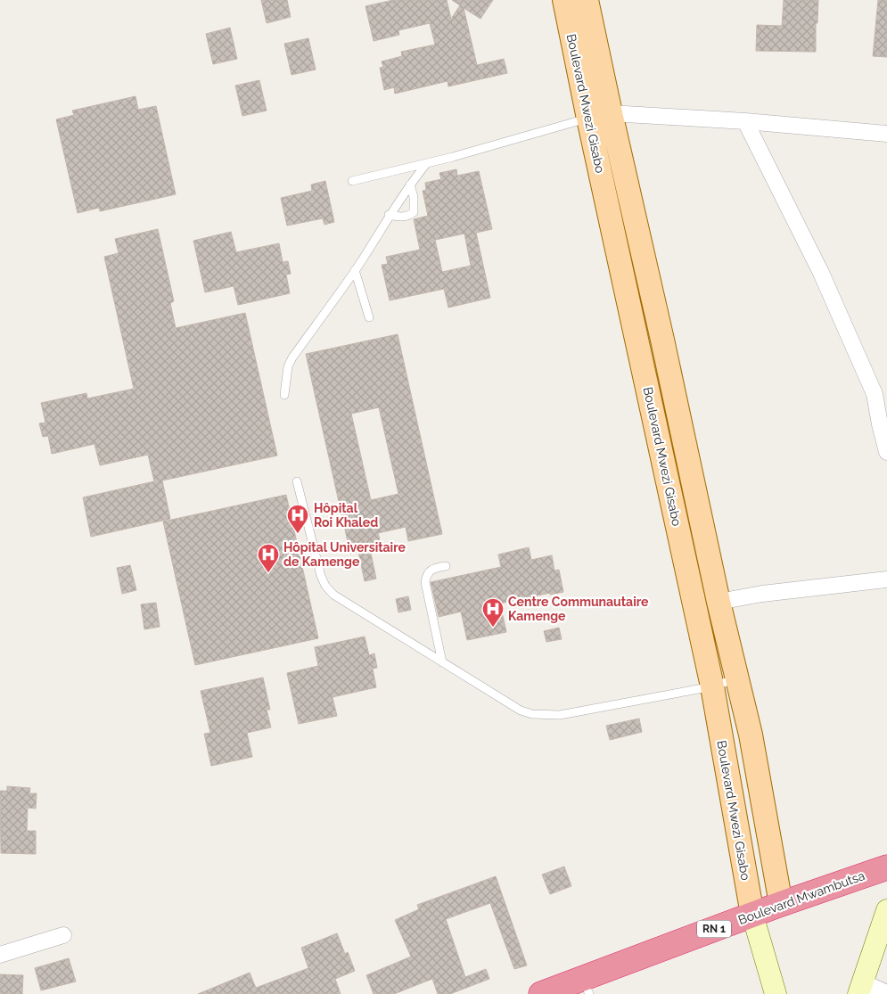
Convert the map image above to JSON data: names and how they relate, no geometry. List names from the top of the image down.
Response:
{
  "streets": {
    "highway": ["Boulevard Mwambutsa", "RN 1"],
    "main road": ["Boulevard Mwezi Gisabo"]
  },
  "crossings": [
    ["Boulevard Mwezi Gisabo", "Boulevard Mwambutsa"]
  ],
  "places": {
    "hospital": ["Hôpital Roi Khaled", "Hôpital Universitaire de Kamenge", "Centre Communautaire Kamenge"]
  }
}
